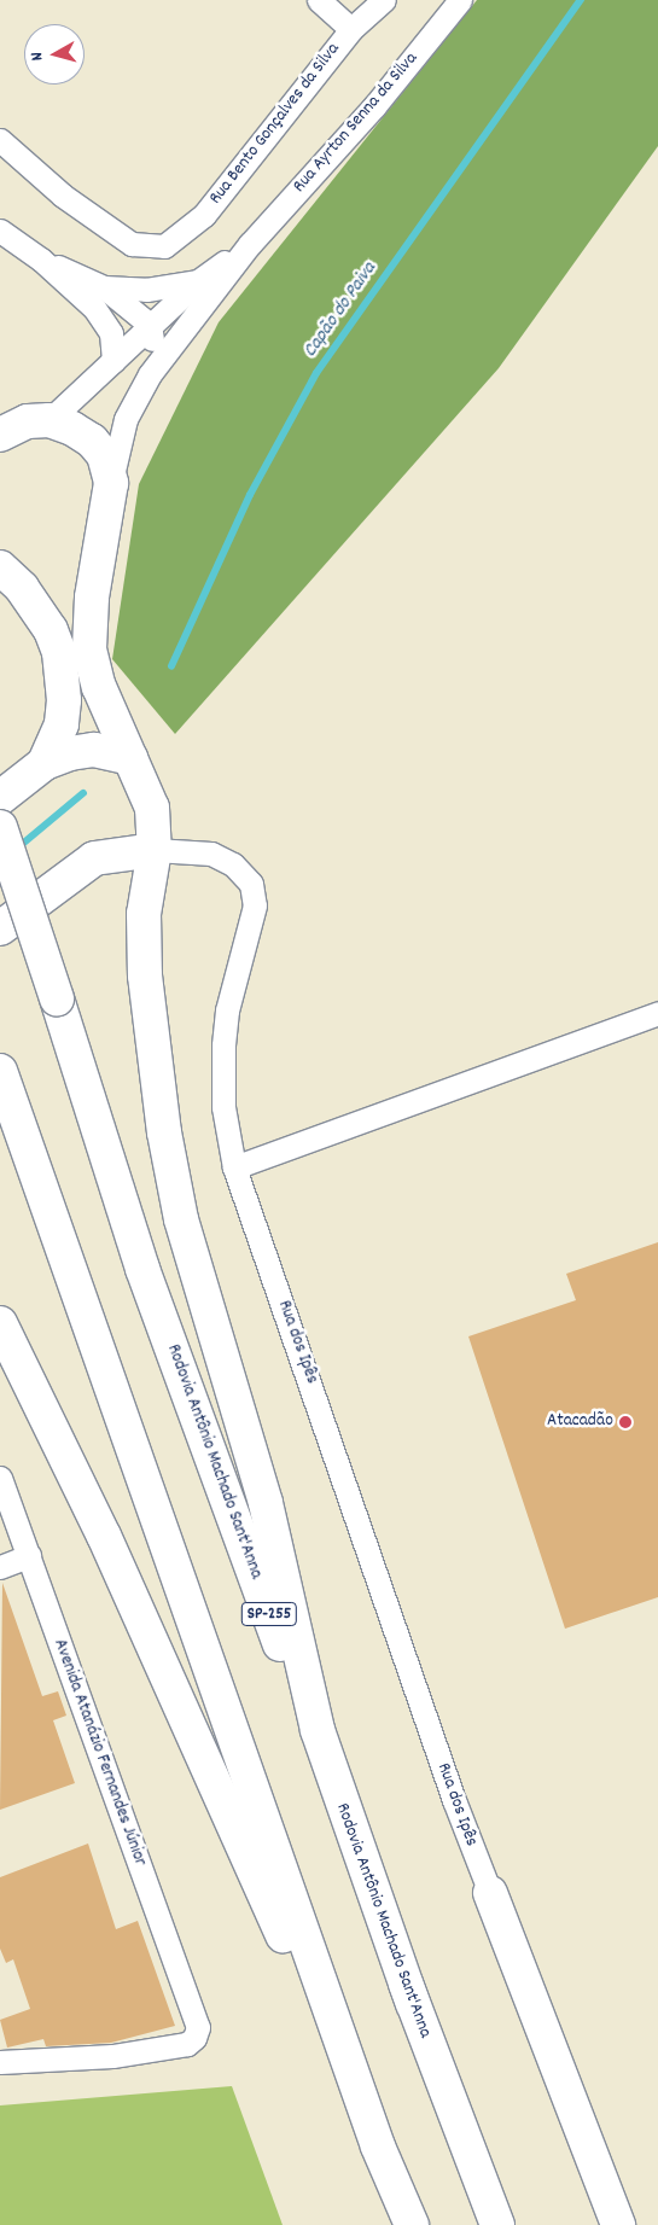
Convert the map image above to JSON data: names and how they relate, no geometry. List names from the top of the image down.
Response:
{
  "streets": {
    "highway": ["Rodovia Antônio Machado Sant'Anna", "SP-255"],
    "street": [
      "Rua Ayrton Senna da Silva",
      "Rua Bento Gonçalves da Silva",
      "Rua dos Ipês",
      "Avenida Atanázio Fernandes Júnior"
    ]
  },
  "water": ["Capão do Paiva"],
  "places": ["Atacadão"],
  "north": "left"
}
